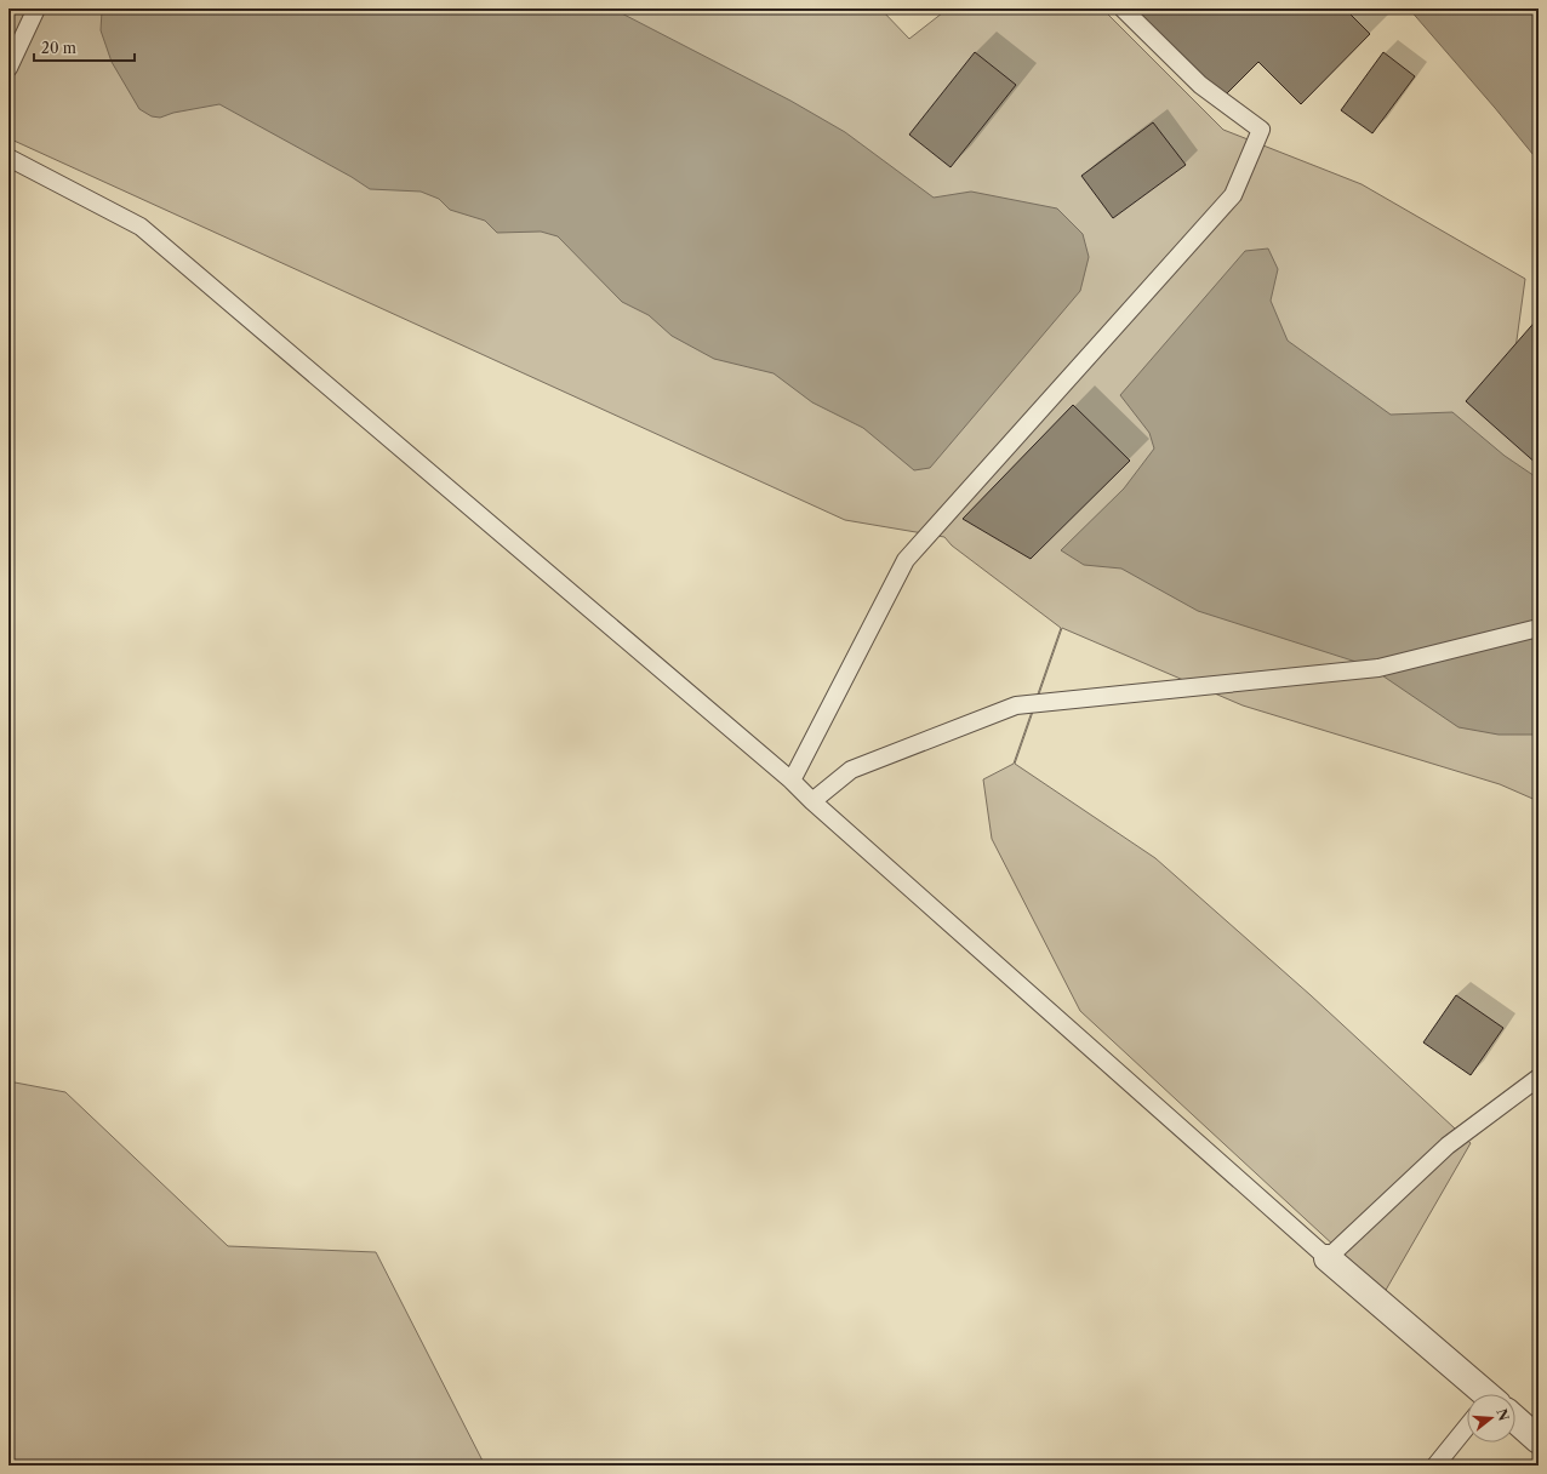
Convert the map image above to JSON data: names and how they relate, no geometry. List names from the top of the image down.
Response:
{
  "scale_bar": "20 m",
  "north": "right"
}
